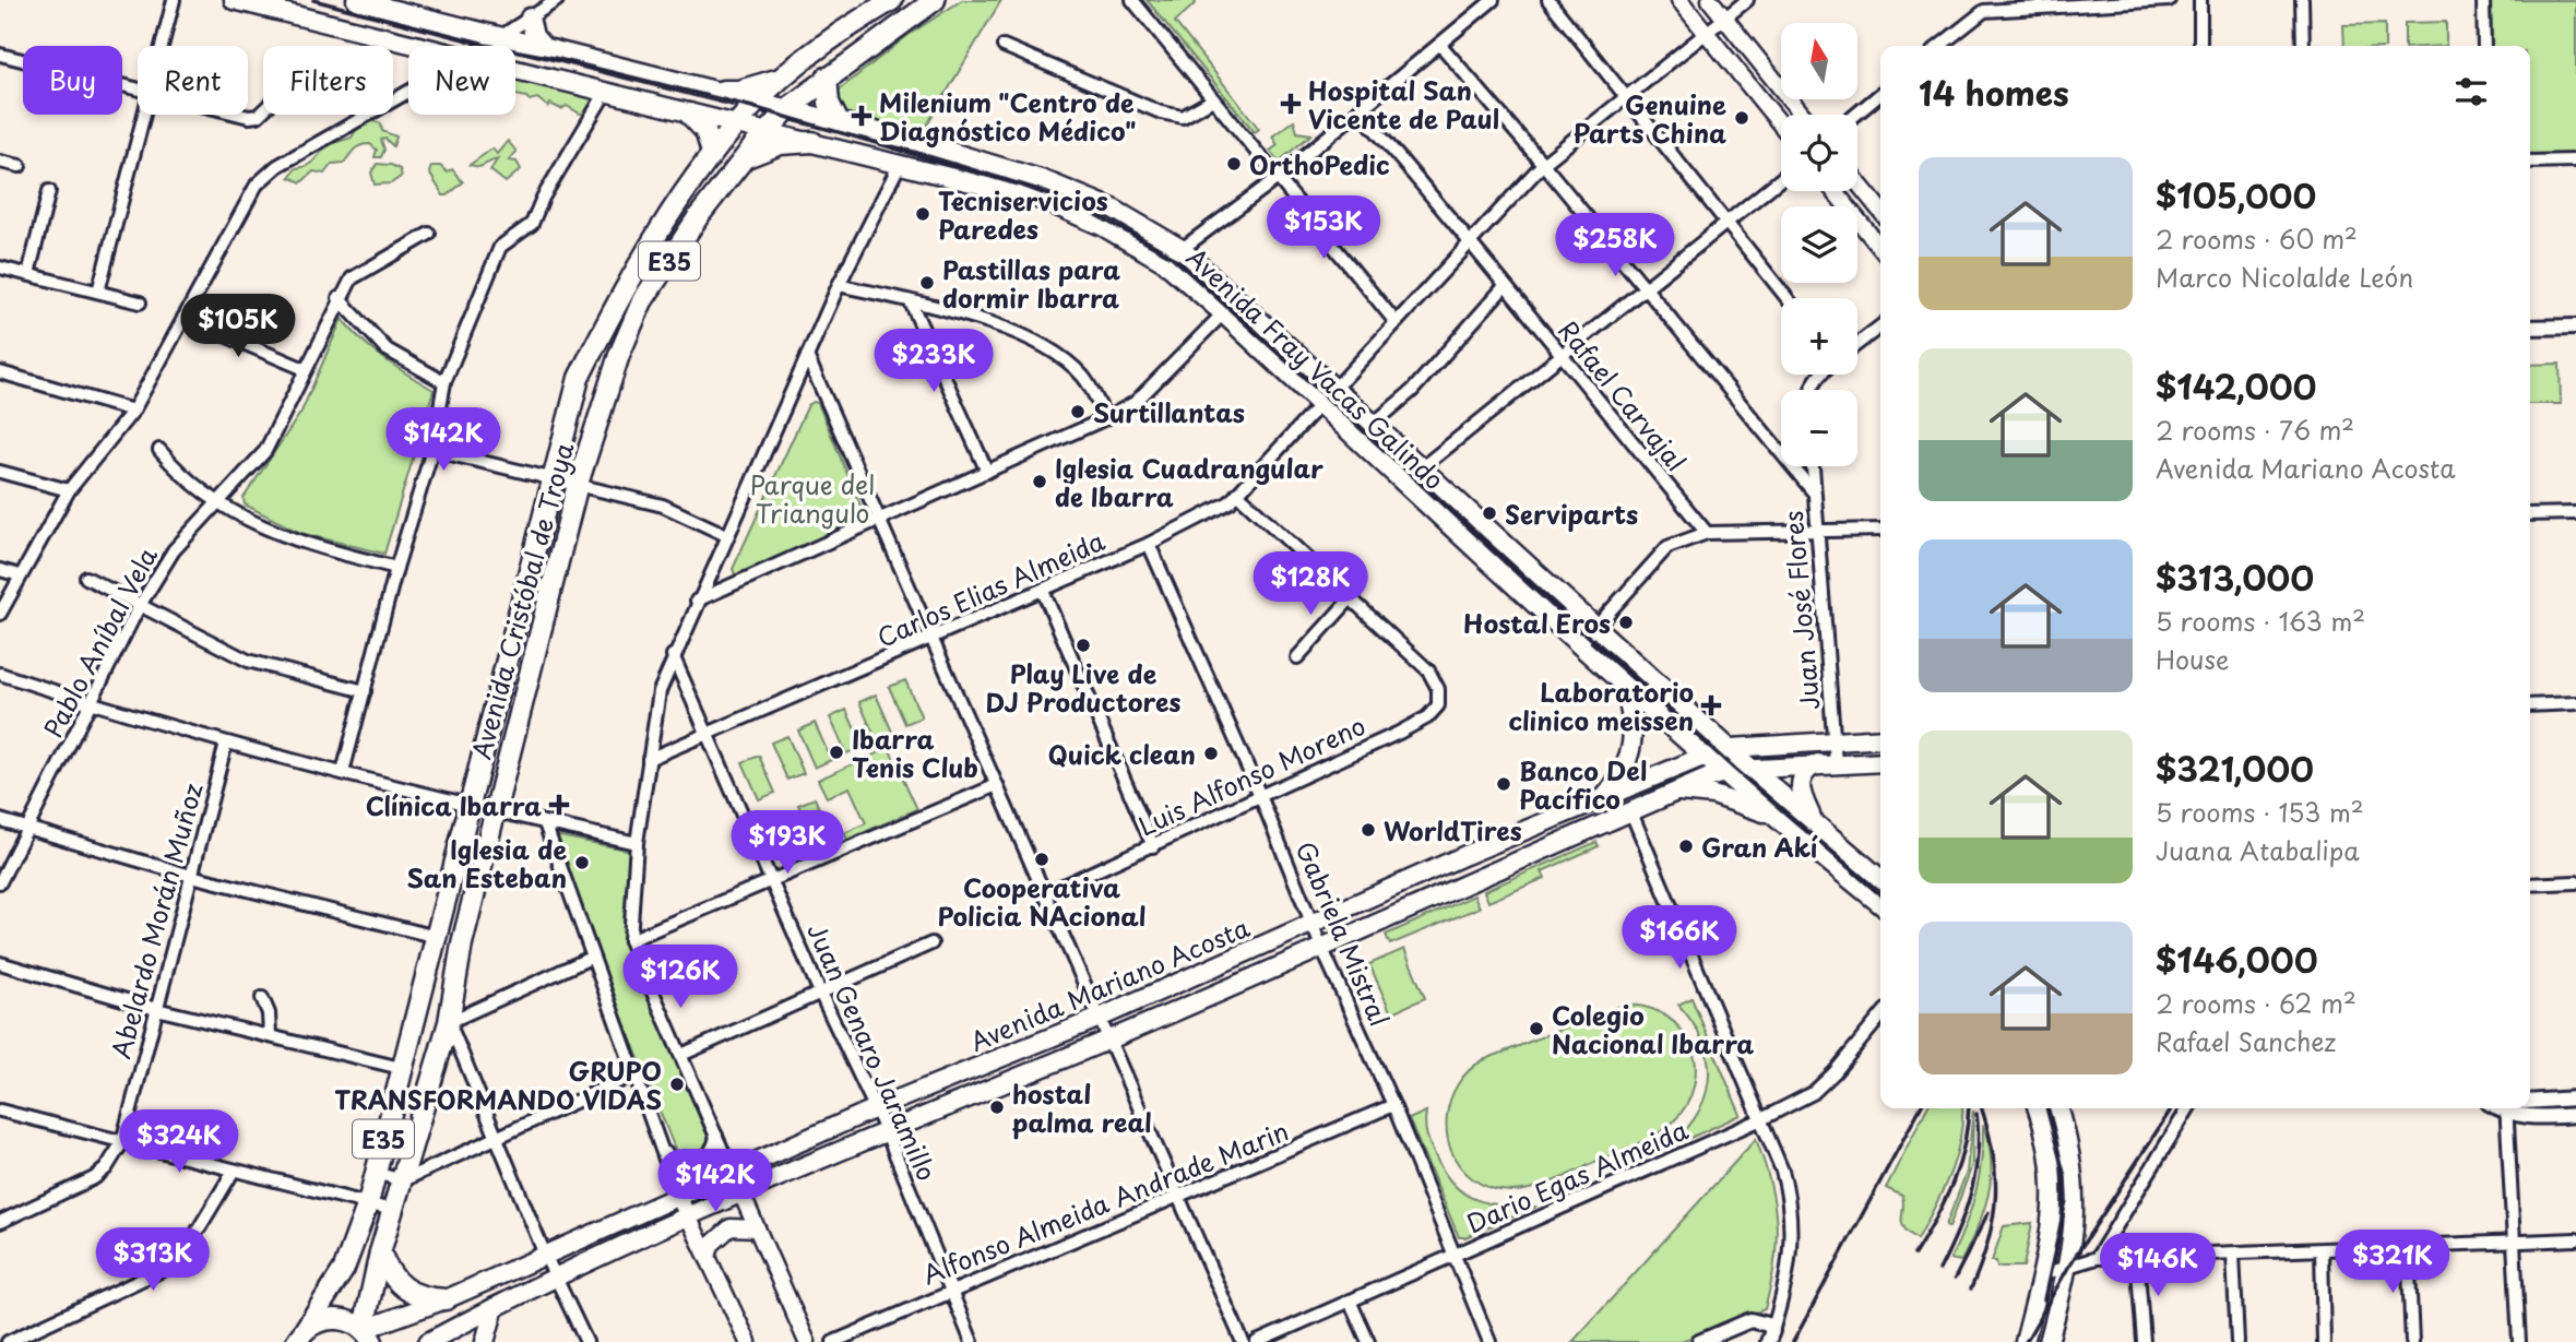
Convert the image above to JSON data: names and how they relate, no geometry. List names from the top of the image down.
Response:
{
  "streets": {
    "highway": ["E35", "Avenida Cristóbal de Troya"],
    "main road": ["Avenida Fray Vacas Galindo", "Avenida Mariano Acosta"],
    "street": [
      "Rafael Carvajal",
      "Carlos Elias Almeida",
      "Juan José Flores",
      "Pablo Aníbal Vela",
      "Luis Alfonso Moreno",
      "Abelardo Morán Muñoz",
      "Gabriela Mistral",
      "Juan Genaro Jaramillo",
      "Dario Egas Almeida",
      "Alfonso Almeida Andrade Marin"
    ]
  },
  "crossings": [
    ["E35", "Avenida Cristóbal de Troya"],
    ["E35", "Avenida Mariano Acosta"],
    ["Avenida Fray Vacas Galindo", "Carlos Elias Almeida"],
    ["Avenida Fray Vacas Galindo", "Avenida Cristóbal de Troya"],
    ["Avenida Fray Vacas Galindo", "Avenida Mariano Acosta"],
    ["Rafael Carvajal", "Carlos Elias Almeida"],
    ["Carlos Elias Almeida", "Gabriela Mistral"],
    ["Carlos Elias Almeida", "Juan Genaro Jaramillo"],
    ["Avenida Cristóbal de Troya", "Avenida Mariano Acosta"],
    ["Juan José Flores", "Avenida Mariano Acosta"],
    ["Luis Alfonso Moreno", "Gabriela Mistral"],
    ["Gabriela Mistral", "Avenida Mariano Acosta"],
    ["Gabriela Mistral", "Dario Egas Almeida"],
    ["Gabriela Mistral", "Alfonso Almeida Andrade Marin"],
    ["Avenida Mariano Acosta", "Juan Genaro Jaramillo"],
    ["Juan Genaro Jaramillo", "Alfonso Almeida Andrade Marin"]
  ],
  "parks": ["Parque del Triangulo"],
  "places": {
    "health": [
      "Hospital San Vicente de Paul",
      "Milenium \"Centro de Diagnóstico Médico\"",
      "Laboratorio clinico meissen",
      "Clínica Ibarra"
    ],
    "other": [
      "Genuine Parts China",
      "OrthoPedic",
      "Tecniservicios Paredes",
      "Pastillas para dormir Ibarra",
      "Surtillantas",
      "Iglesia Cuadrangular de Ibarra",
      "Serviparts",
      "Hostal Eros",
      "Play Live de DJ Productores",
      "Ibarra Tenis Club",
      "Quick clean",
      "Banco Del Pacífico",
      "WorldTires",
      "Gran Akí",
      "Cooperativa Policia NAcional",
      "Iglesia de San Esteban",
      "Colegio Nacional Ibarra",
      "GRUPO TRANSFORMANDO VIDAS",
      "hostal palma real"
    ]
  },
  "north": "top",
  "page": {
    "map_buttons": ["+", "−"],
    "chip": [
      "Buy",
      "Rent",
      "Filters",
      "New"
    ],
    "heading": "14 homes",
    "list": [
      {
        "name": "$105,000",
        "note": "2 rooms · 60 m² · Marco Nicolalde León"
      },
      {
        "name": "$142,000",
        "note": "2 rooms · 76 m² · Avenida Mariano Acosta"
      },
      {
        "name": "$313,000",
        "note": "5 rooms · 163 m² · House"
      },
      {
        "name": "$321,000",
        "note": "5 rooms · 153 m² · Juana Atabalipa"
      },
      {
        "name": "$146,000",
        "note": "2 rooms · 62 m² · Rafael Sanchez"
      }
    ],
    "price": [
      "$153K",
      "$258K",
      "$105K",
      "$233K",
      "$142K",
      "$128K",
      "$193K",
      "$166K",
      "$126K",
      "$324K",
      "$142K",
      "$313K",
      "$321K",
      "$146K"
    ]
  }
}
